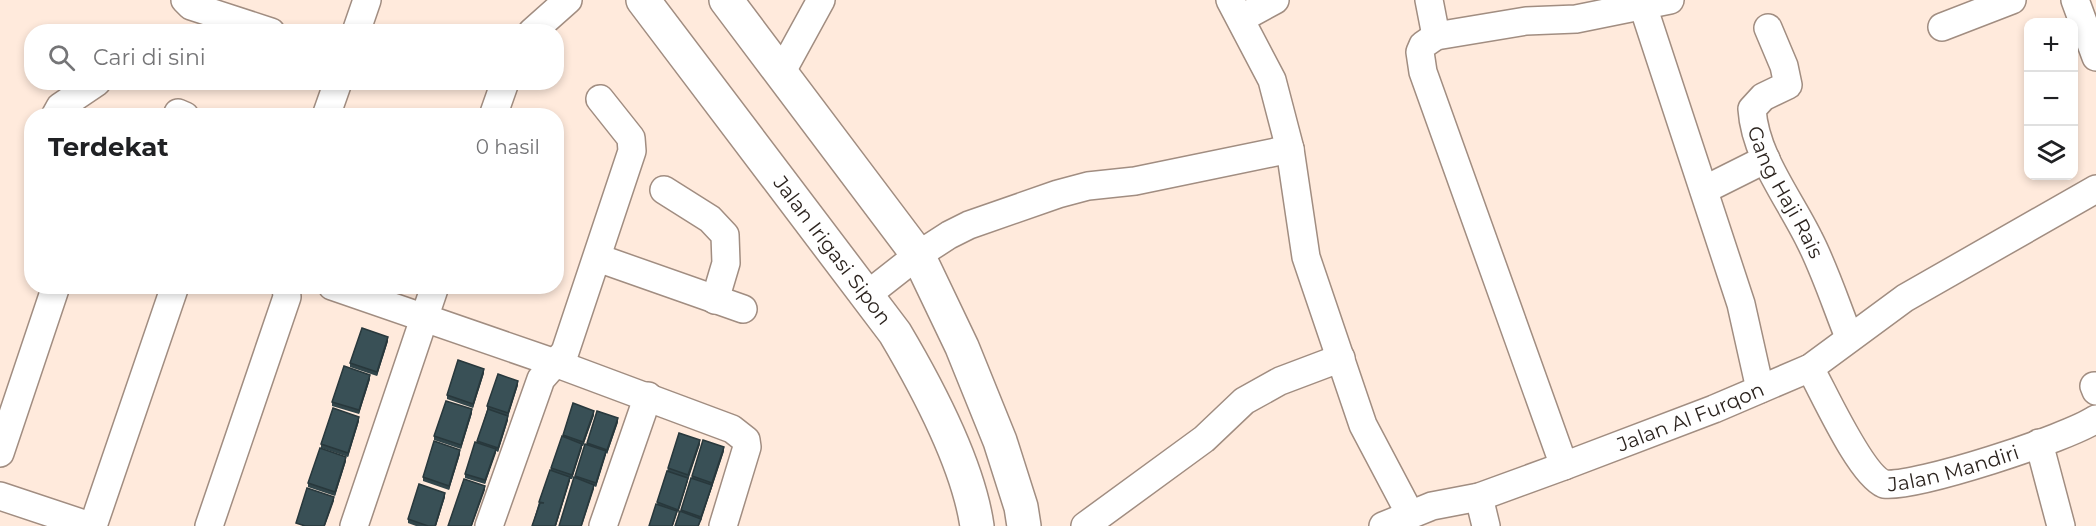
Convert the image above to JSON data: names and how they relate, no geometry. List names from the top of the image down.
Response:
{
  "streets": {
    "street": [
      "Gang Haji Rais",
      "Jalan Irigasi Sipon",
      "Jalan Al Furqon",
      "Jalan Mandiri"
    ]
  },
  "crossings": [
    ["Gang Haji Rais", "Jalan Al Furqon"],
    ["Jalan Al Furqon", "Jalan Mandiri"]
  ],
  "page": {
    "map_buttons": ["+", "−"],
    "search": "Cari di sini",
    "heading": ["Terdekat", "0 hasil"]
  }
}
